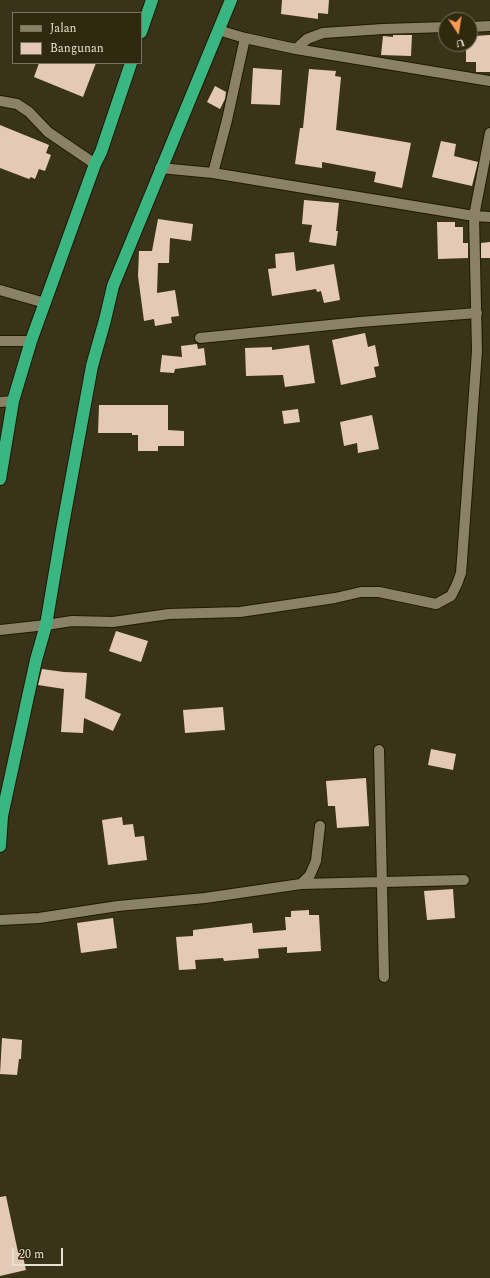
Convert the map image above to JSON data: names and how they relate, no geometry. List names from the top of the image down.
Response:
{
  "legend": ["Jalan", "Bangunan"],
  "scale_bar": "20 m",
  "north": "bottom"
}
